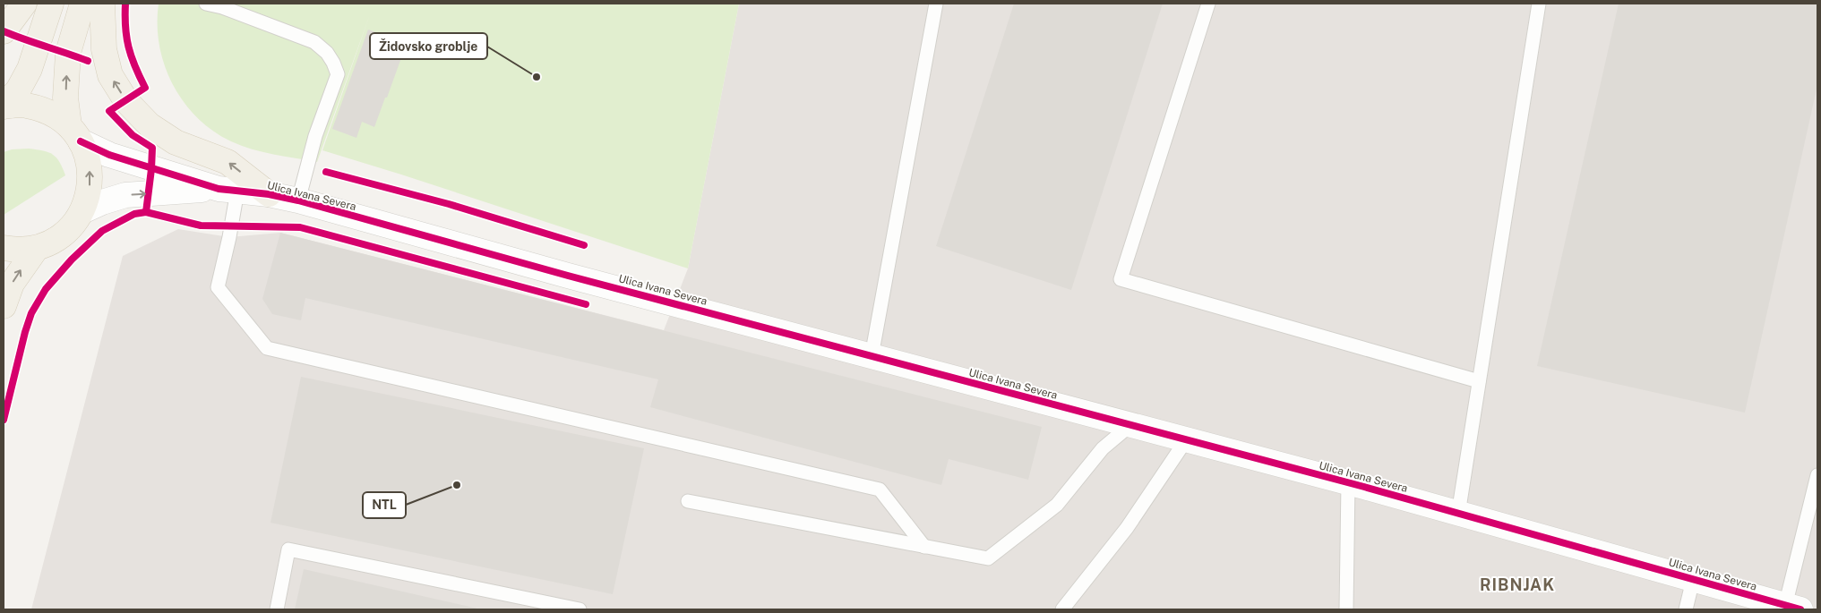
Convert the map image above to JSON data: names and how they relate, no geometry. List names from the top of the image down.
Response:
{
  "streets": {
    "street": ["Ulica Ivana Severa"]
  },
  "districts": ["RIBNJAK"],
  "places": ["Židovsko groblje", "NTL"]
}
